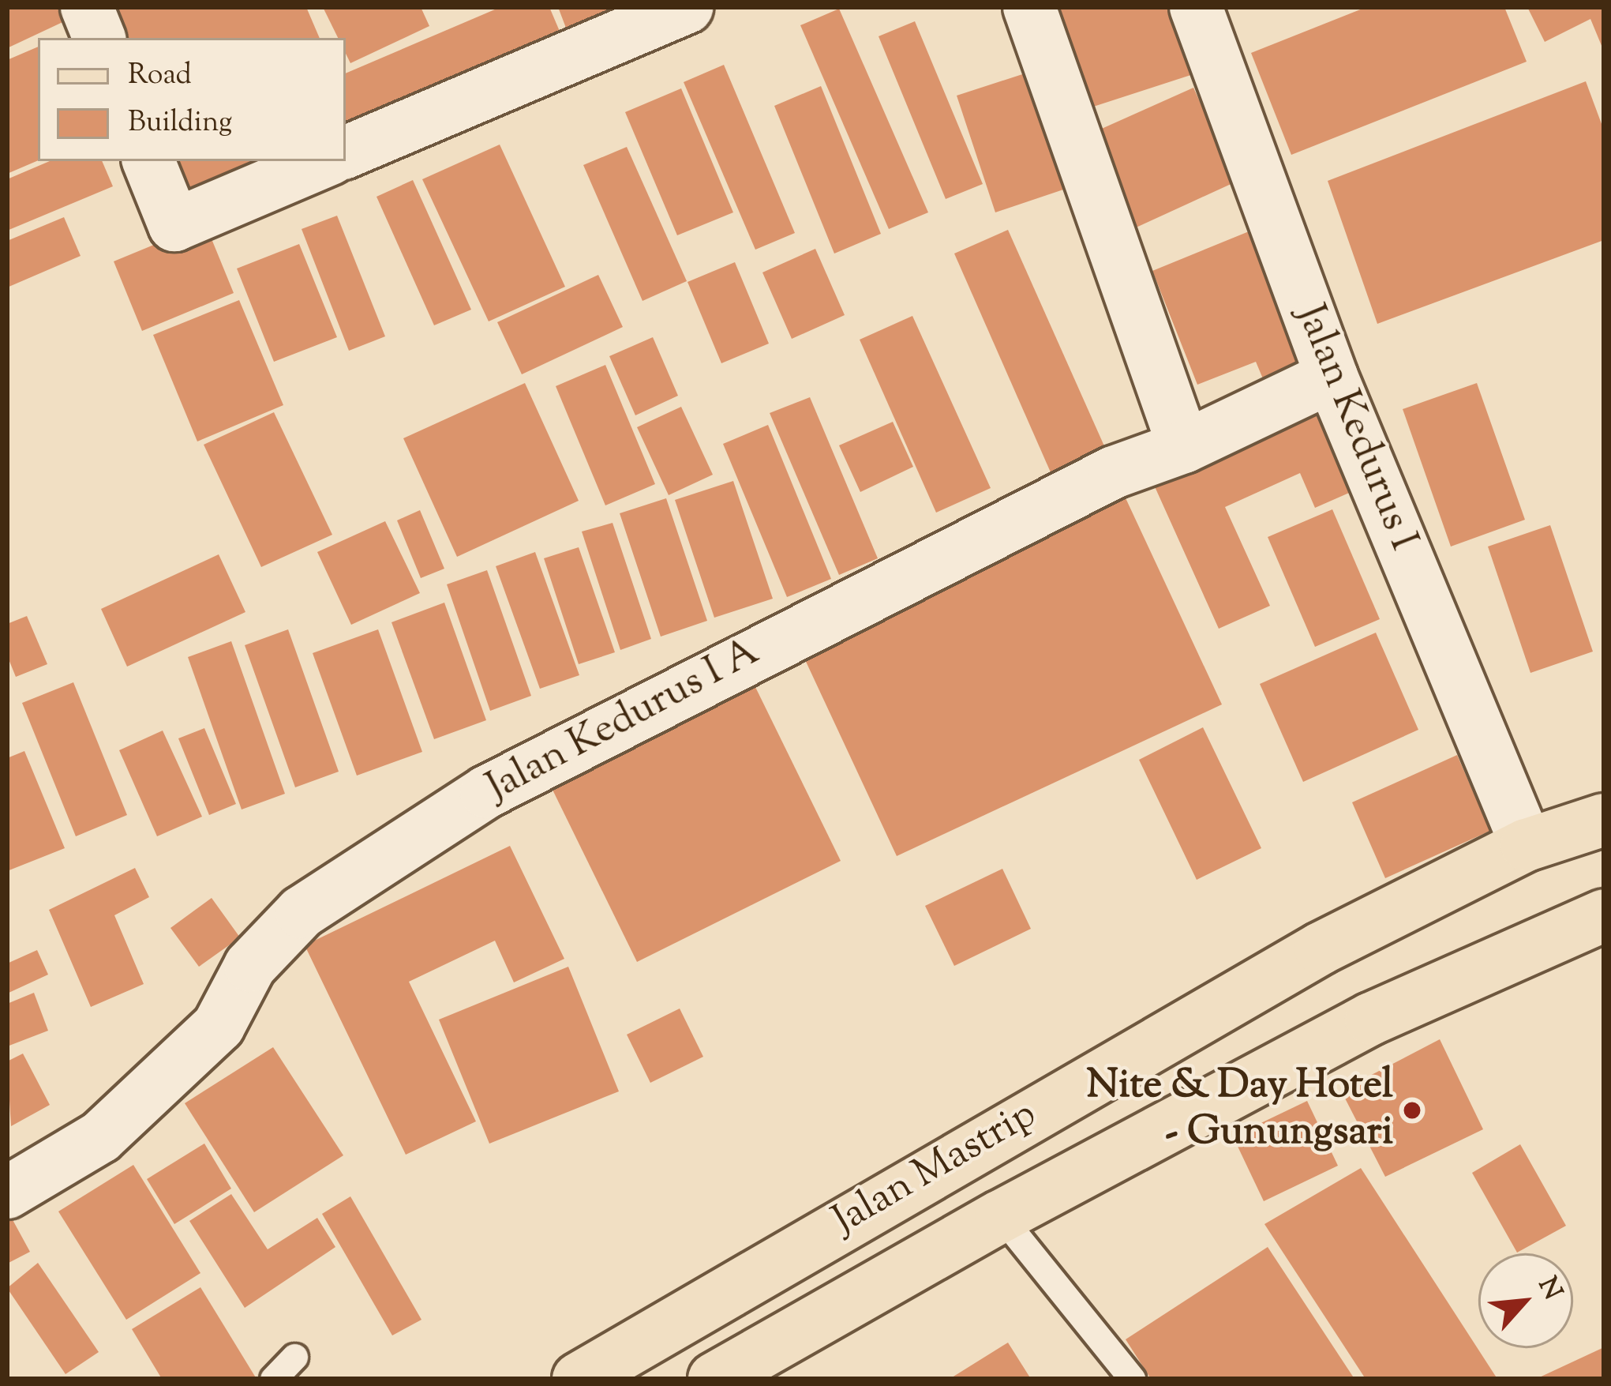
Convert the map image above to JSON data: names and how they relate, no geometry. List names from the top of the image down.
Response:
{
  "streets": {
    "main road": ["Jalan Mastrip"],
    "street": ["Jalan Kedurus I", "Jalan Kedurus I A"]
  },
  "crossings": [
    ["Jalan Kedurus I", "Jalan Kedurus I A"],
    ["Jalan Kedurus I", "Jalan Mastrip"]
  ],
  "places": ["Nite & Day Hotel - Gunungsari"],
  "legend": ["Road", "Building"],
  "north": "top right"
}
